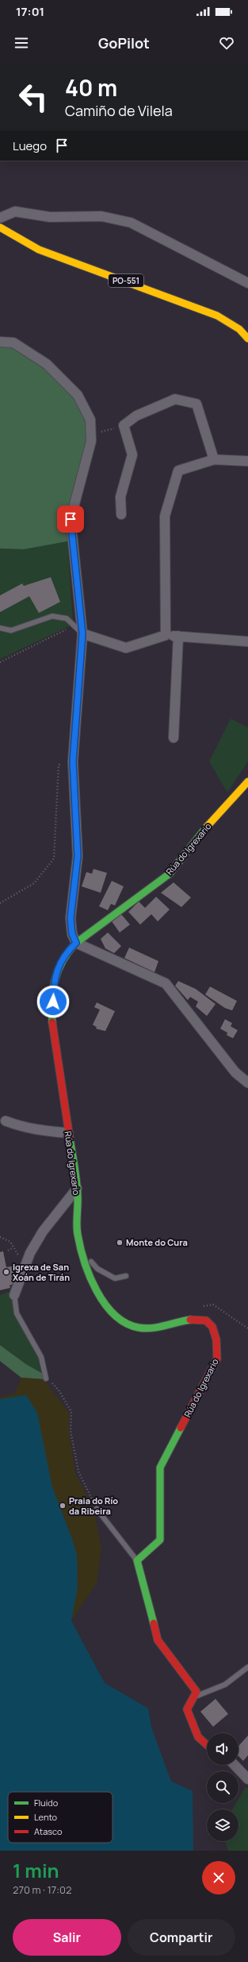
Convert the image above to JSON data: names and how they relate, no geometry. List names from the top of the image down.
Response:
{
  "streets": {
    "street": ["PO-551", "Rúa do Igrexario"]
  },
  "places": ["Monte do Cura", "Igrexa de San Xoán de Tirán", "Praia do Río da Ribeira"],
  "legend": ["Fluido", "Lento", "Atasco"],
  "page": {
    "status": "17:01",
    "header": "GoPilot",
    "turn": ["40 m", "Camiño de Vilela"],
    "then": "Luego",
    "heading": ["1 min", "270 m · 17:02"],
    "buttons": ["Salir", "Compartir"]
  }
}
